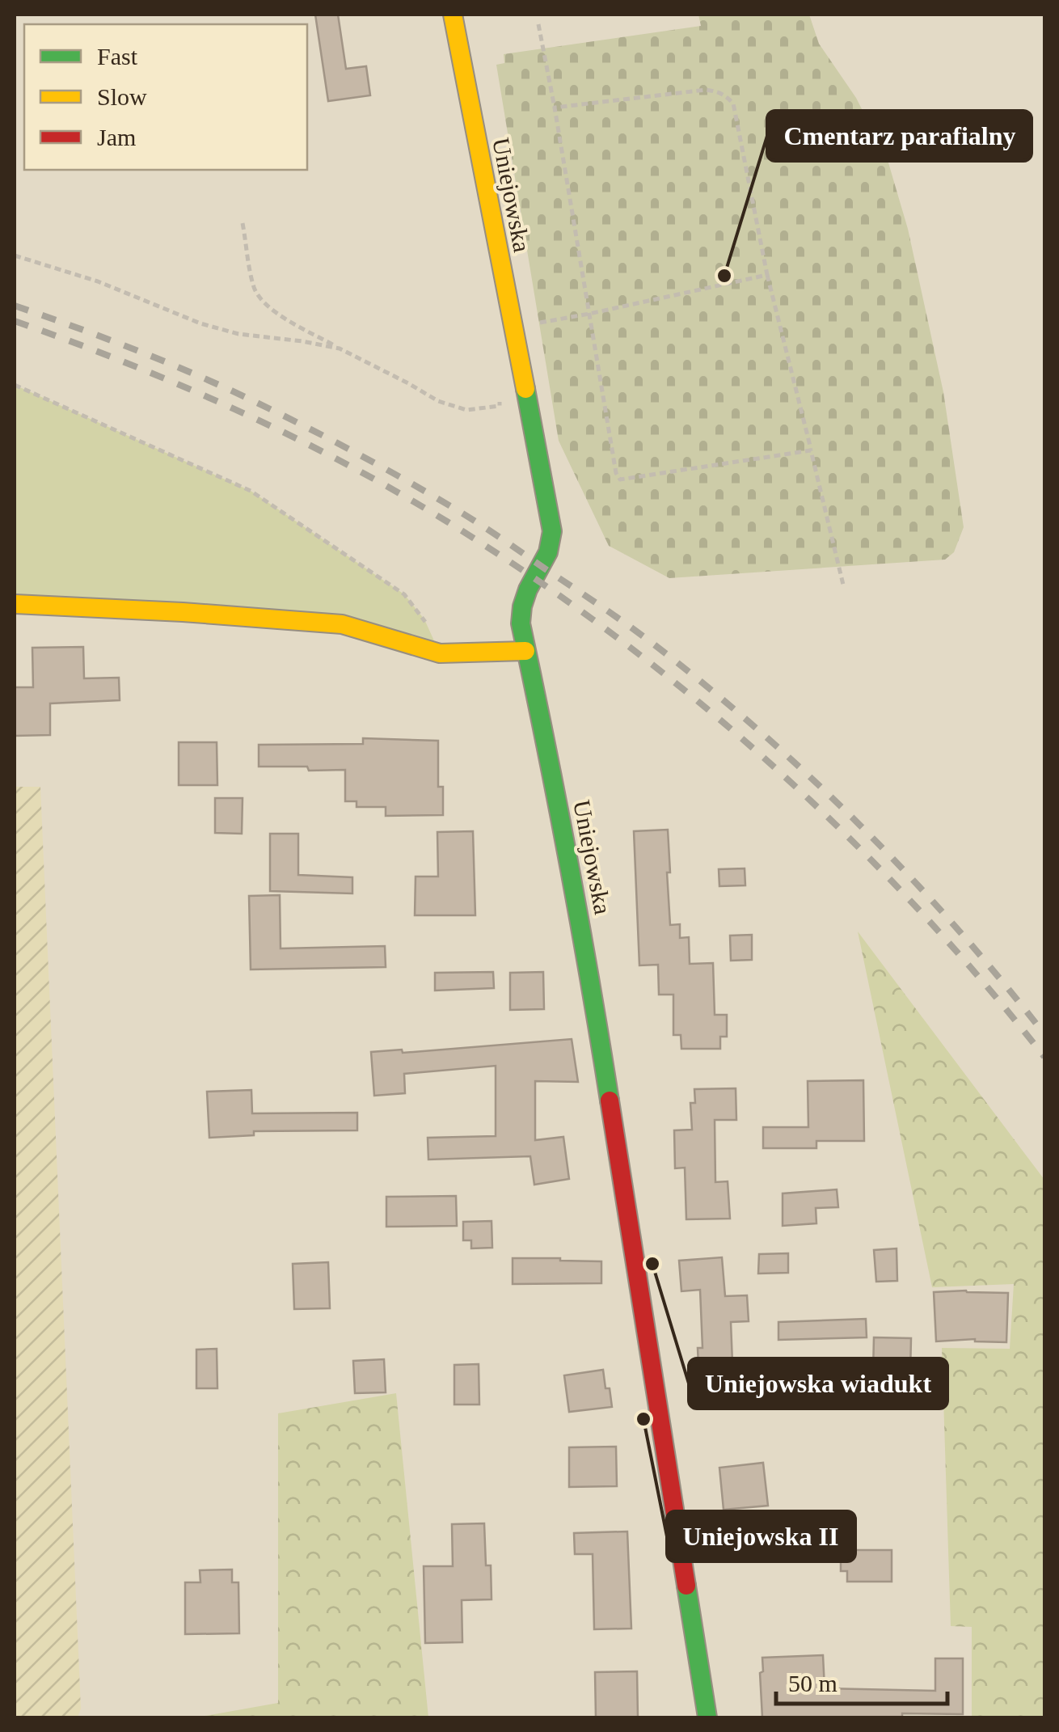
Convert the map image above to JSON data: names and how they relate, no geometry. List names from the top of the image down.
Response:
{
  "streets": {
    "main road": ["Uniejowska"]
  },
  "places": ["Cmentarz parafialny", "Uniejowska wiadukt", "Uniejowska II"],
  "legend": ["Fast", "Slow", "Jam"],
  "scale_bar": "50 m"
}
